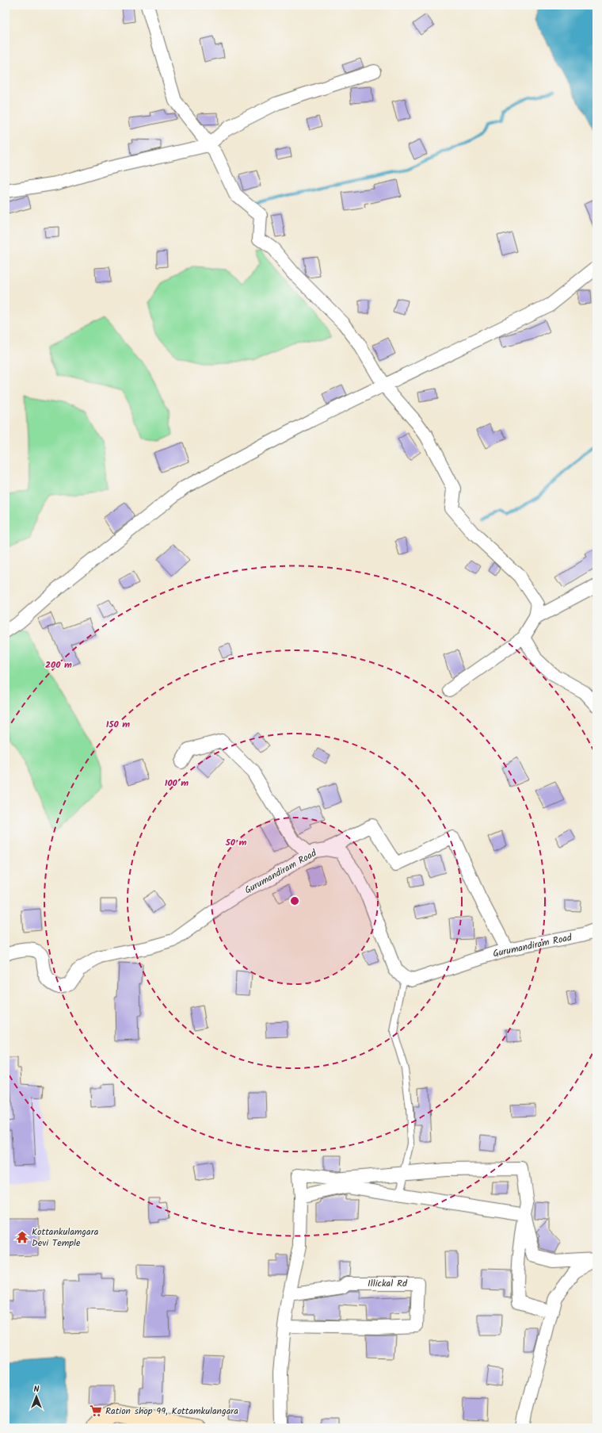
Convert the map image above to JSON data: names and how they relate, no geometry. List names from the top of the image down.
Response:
{
  "streets": {
    "street": ["Gurumandiram Road", "Illickal Rd"]
  },
  "places": {
    "temple": ["Kottankulamgara Devi Temple"],
    "supermarket": ["Ration shop 99, Kottamkulangara"]
  },
  "north": "top",
  "rings": [
    "200 m",
    "150 m",
    "100 m",
    "50 m"
  ]
}
